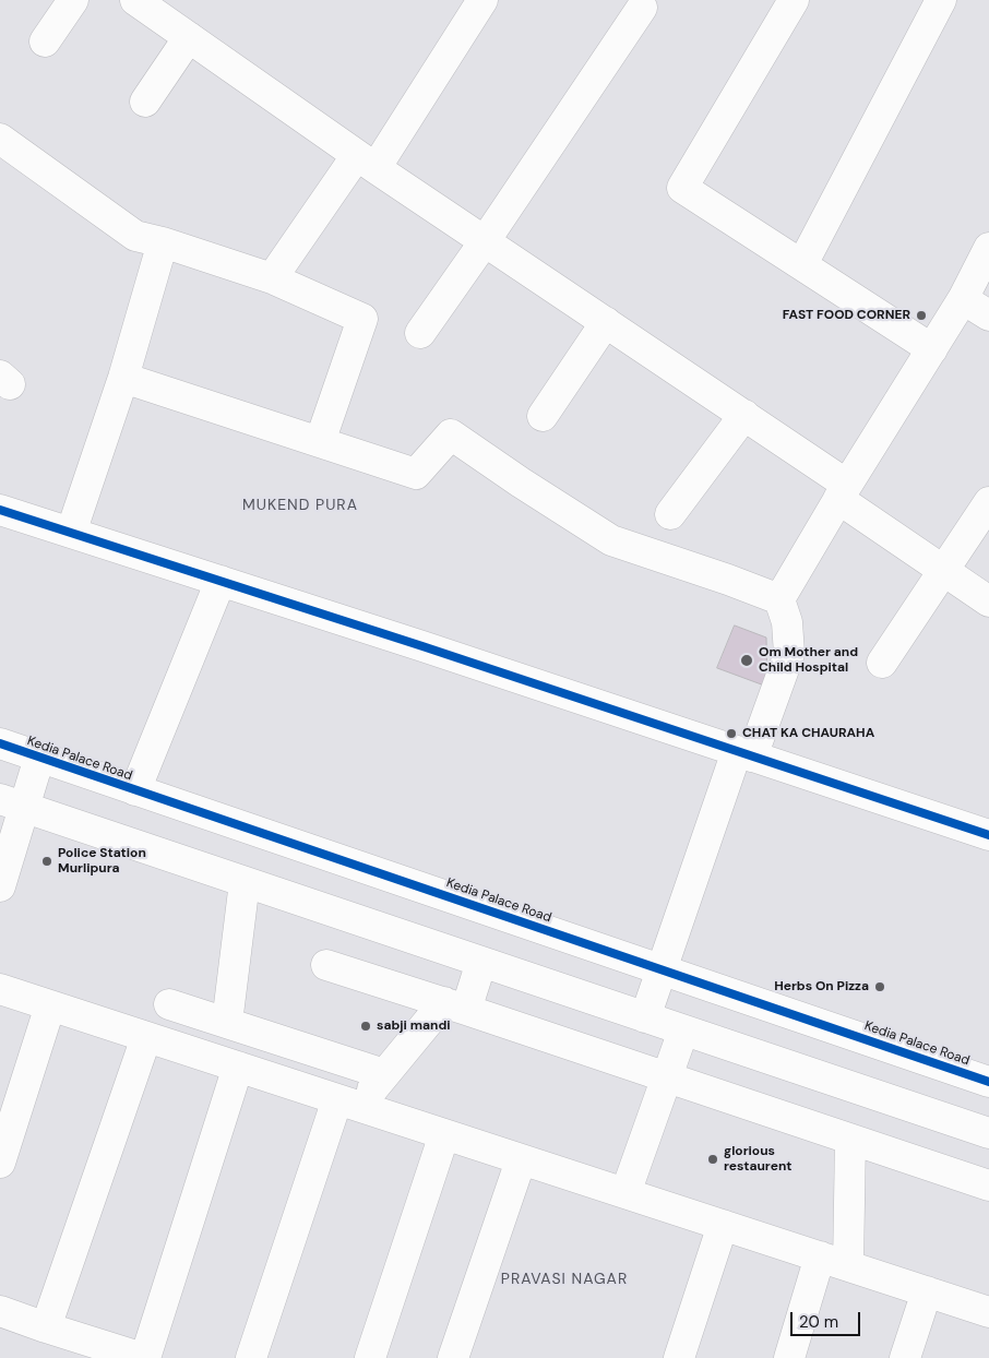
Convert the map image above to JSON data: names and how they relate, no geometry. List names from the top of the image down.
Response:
{
  "streets": {
    "street": ["Kedia Palace Road"]
  },
  "districts": ["MUKEND PURA", "PRAVASI NAGAR"],
  "places": [
    "FAST FOOD CORNER",
    "Om Mother and Child Hospital",
    "CHAT KA CHAURAHA",
    "Police Station Murlipura",
    "Herbs On Pizza",
    "sabji mandi",
    "glorious restaurent"
  ],
  "scale_bar": "20 m"
}
